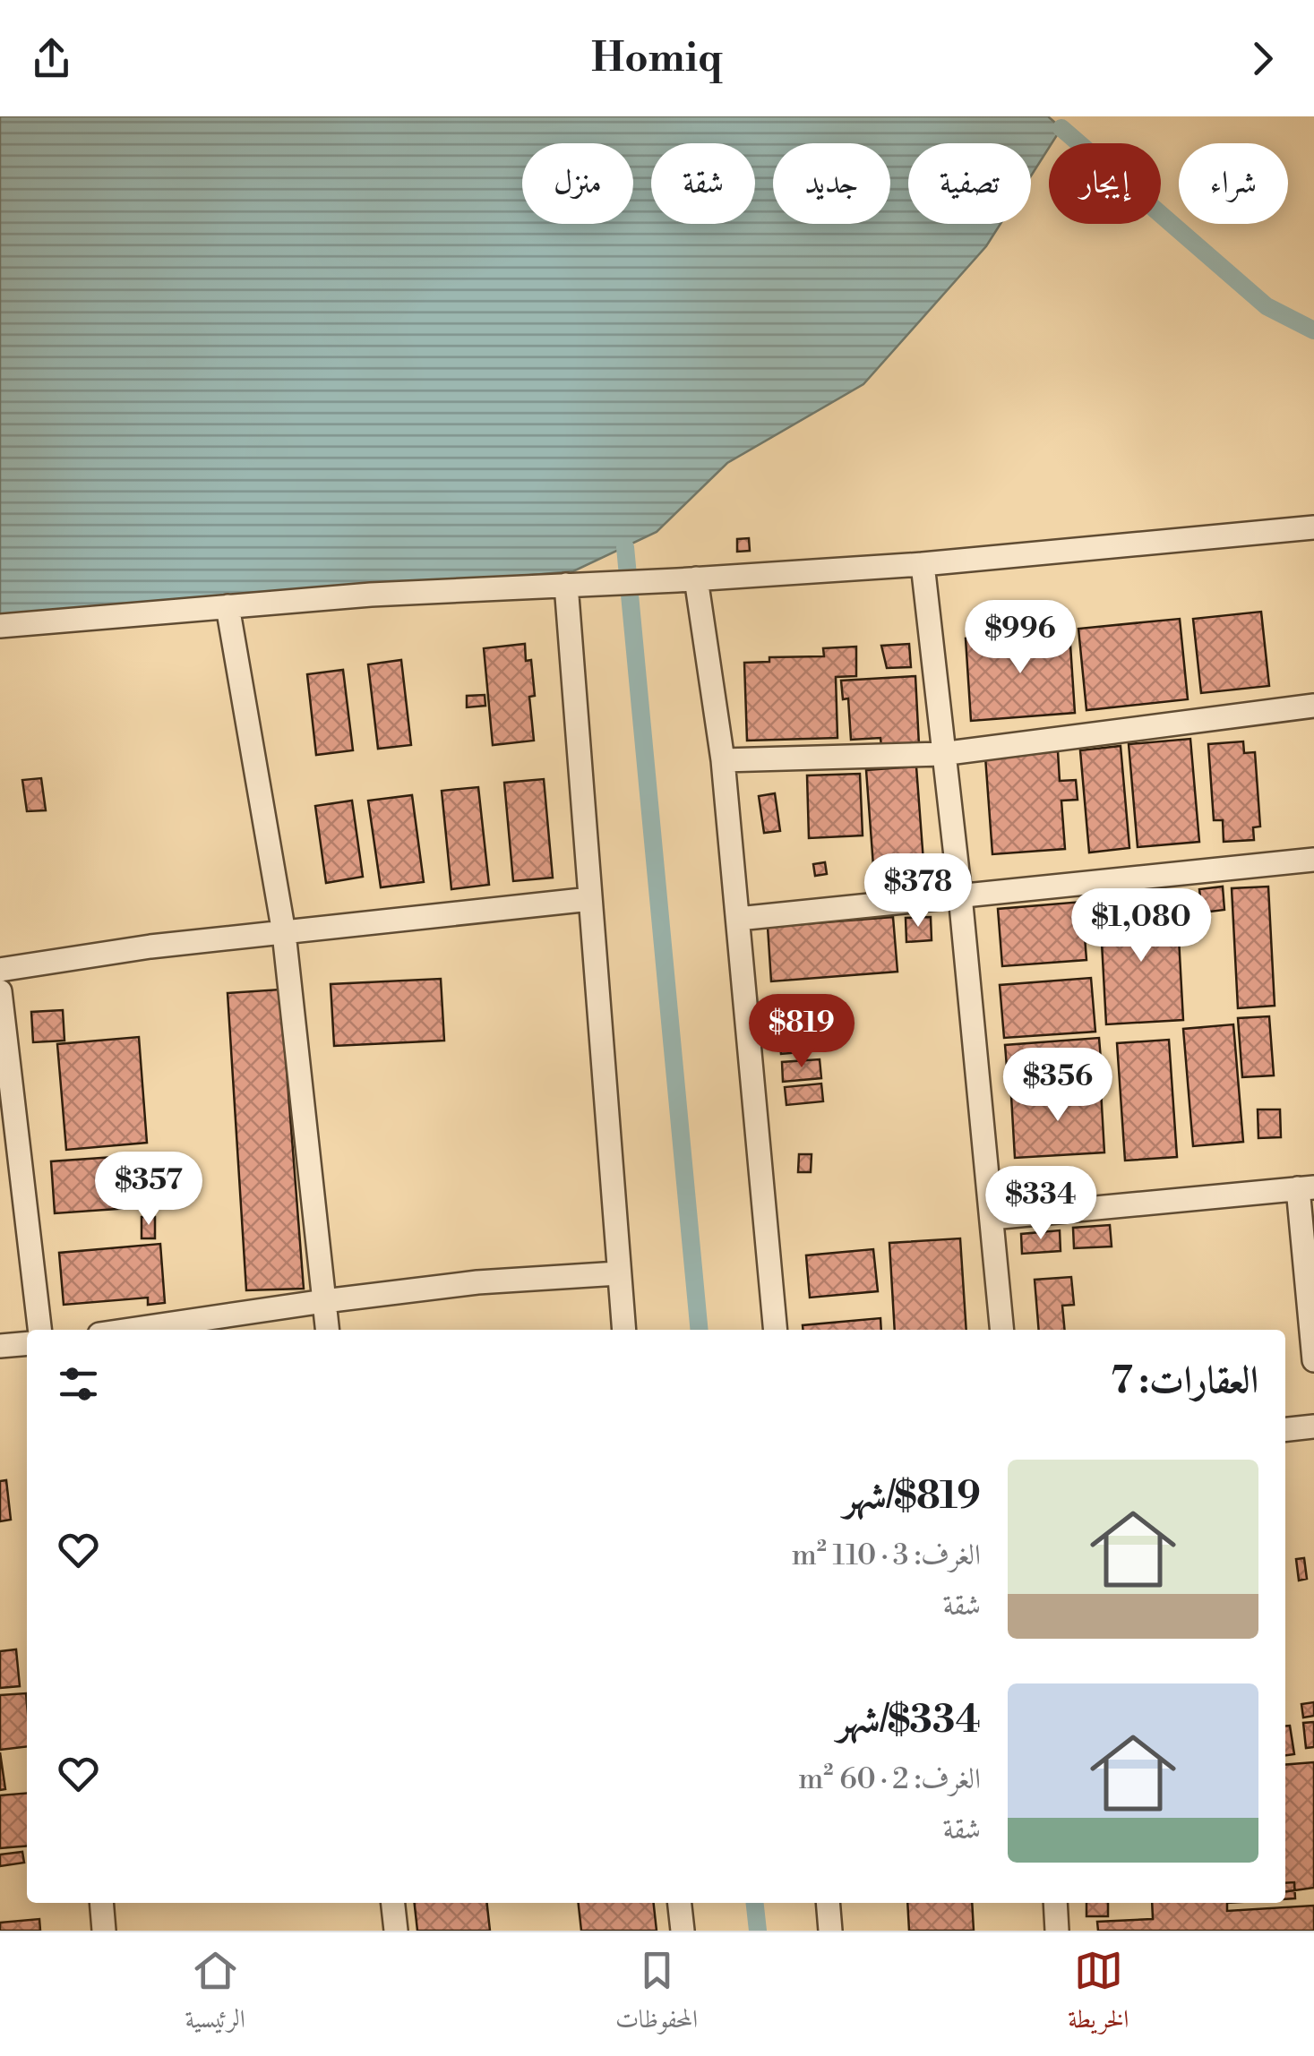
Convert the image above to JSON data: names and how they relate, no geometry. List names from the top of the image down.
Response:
{
  "page": {
    "header": "Homiq",
    "chip": [
      "شراء",
      "إيجار",
      "تصفية",
      "جديد",
      "شقة",
      "منزل"
    ],
    "price": [
      "$996",
      "$378",
      "$1,080",
      "$819",
      "$356",
      "$357",
      "$334"
    ],
    "heading": "العقارات: 7",
    "list": [
      {
        "name": "$819/شهر",
        "note": "الغرف: 3 · 110 m² · شقة"
      },
      {
        "name": "$334/شهر",
        "note": "الغرف: 2 · 60 m² · شقة"
      }
    ],
    "tabs": ["الخريطة", "المحفوظات", "الرئيسية"]
  }
}
